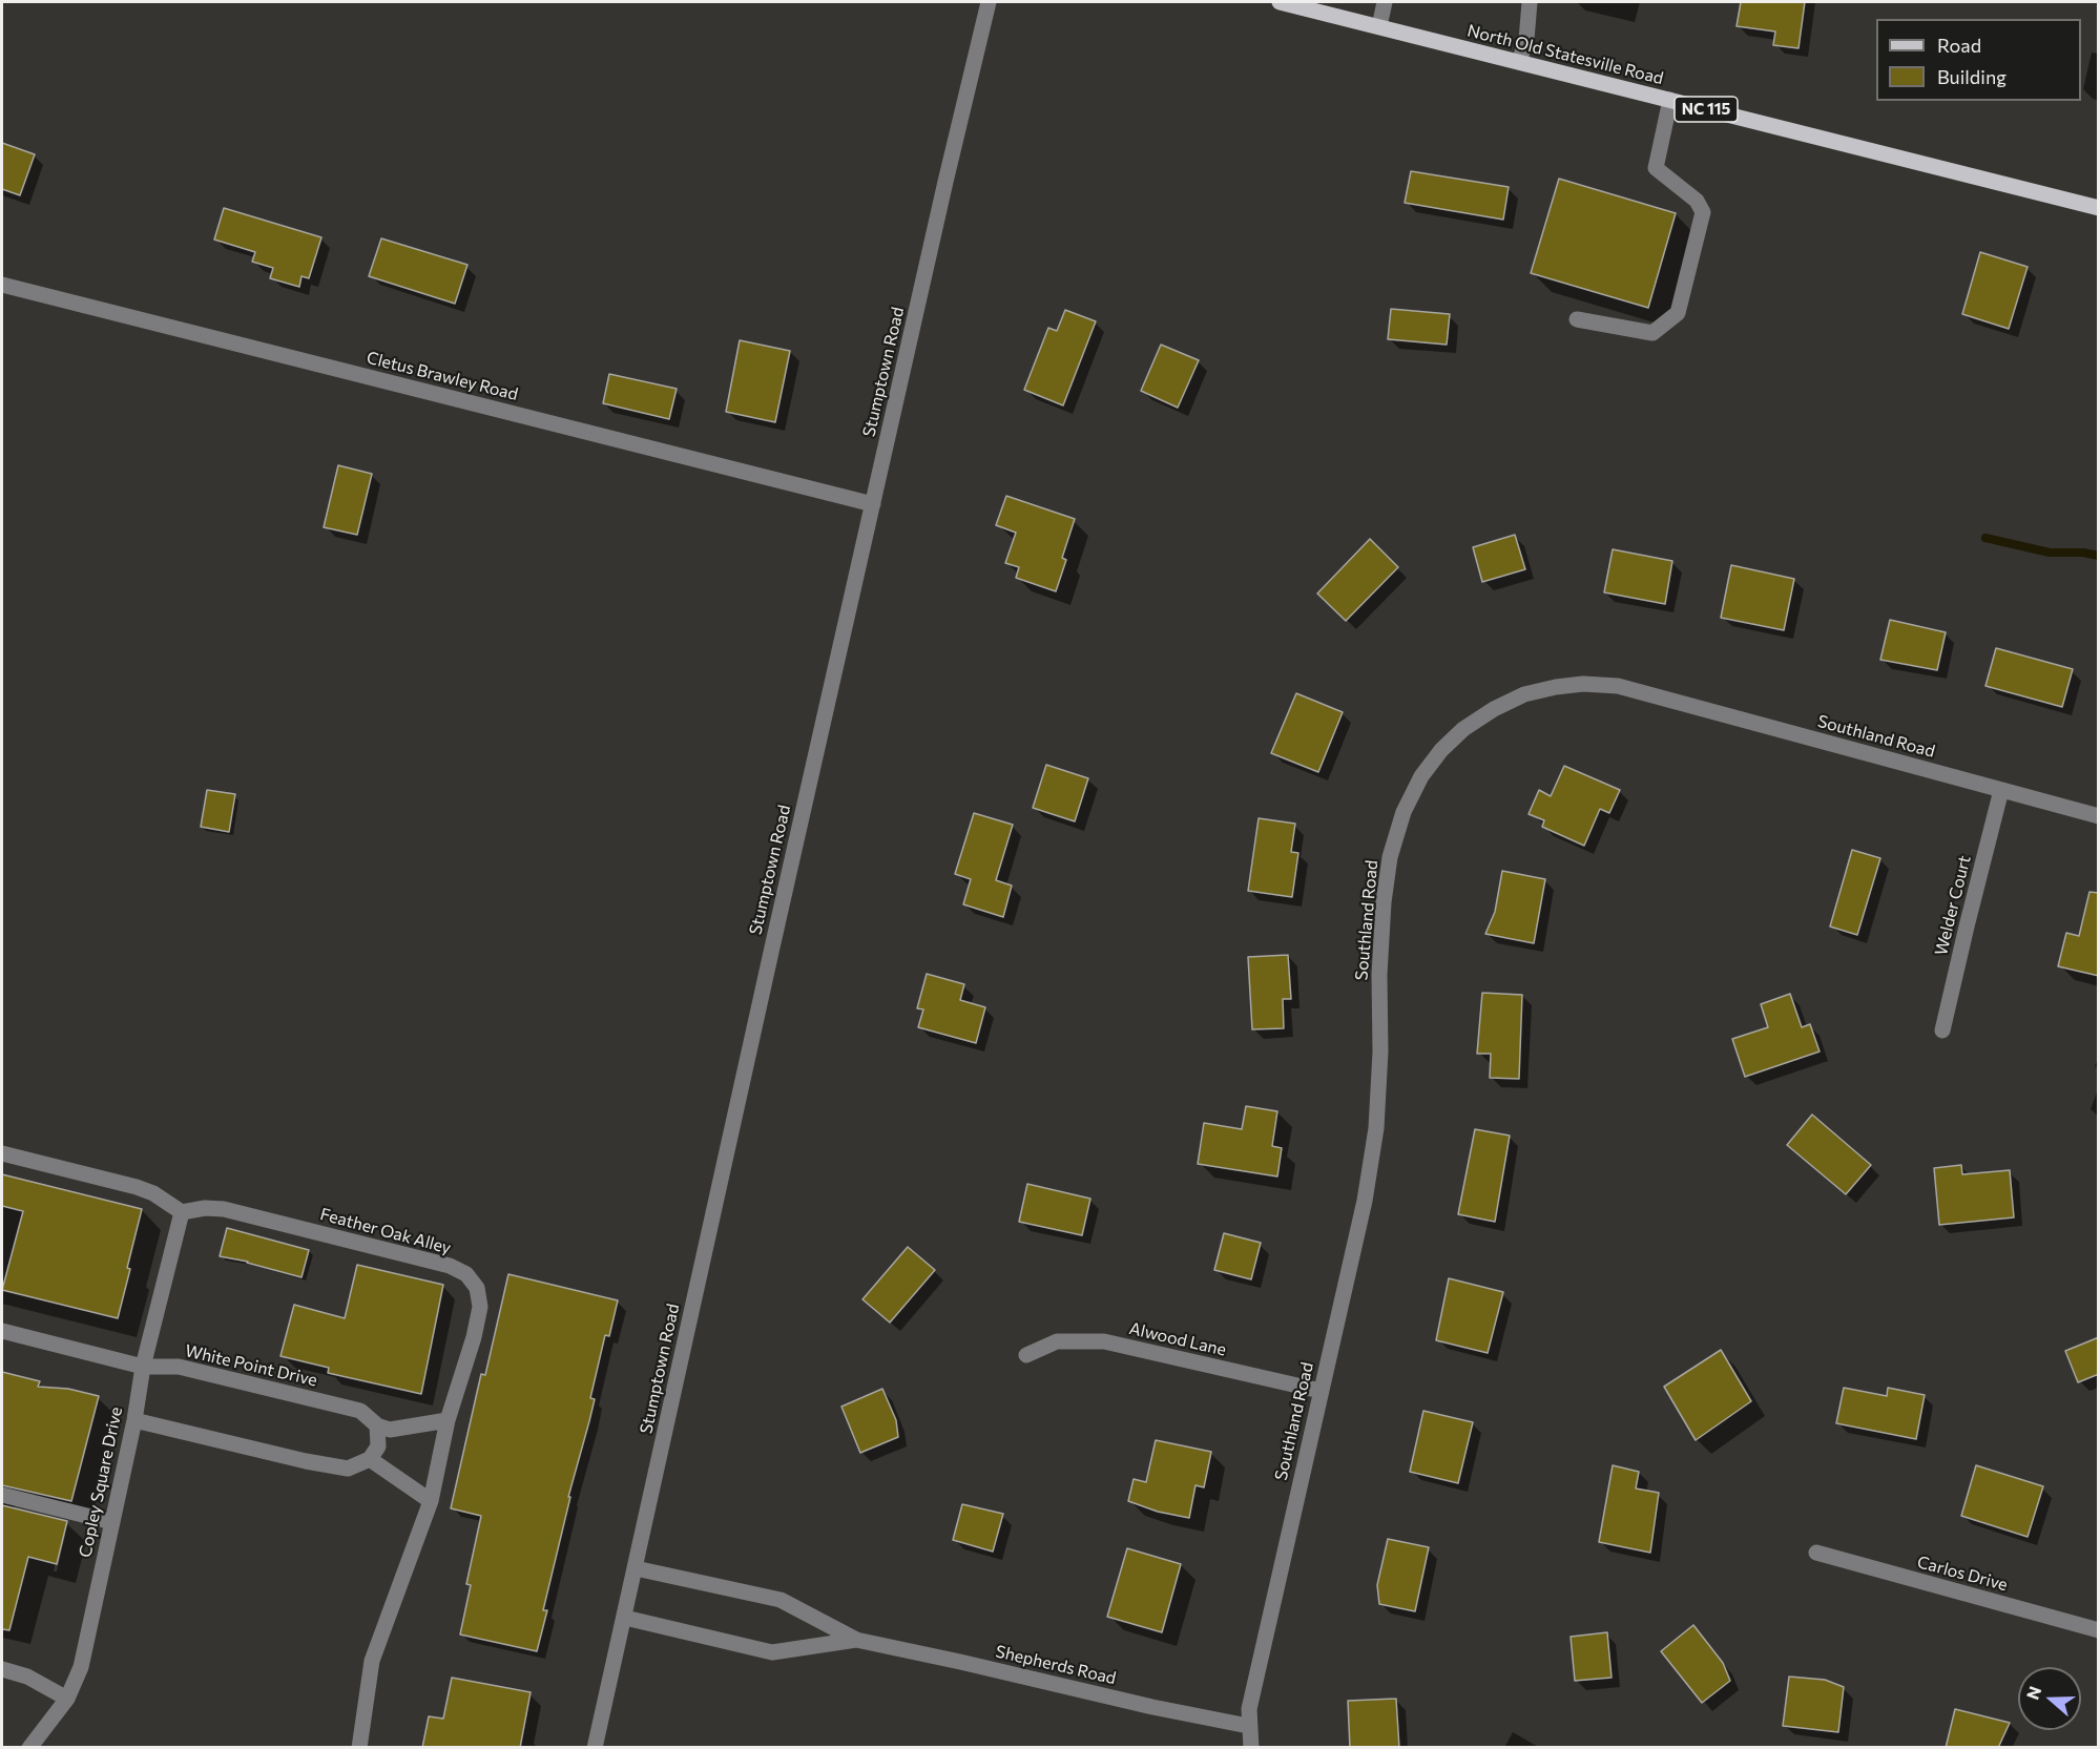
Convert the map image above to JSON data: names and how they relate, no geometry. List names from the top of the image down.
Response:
{
  "streets": {
    "main road": ["North Old Statesville Road", "NC 115"],
    "street": [
      "Stumptown Road",
      "Cletus Brawley Road",
      "Southland Road",
      "Welder Court",
      "Feather Oak Alley",
      "Alwood Lane",
      "White Point Drive",
      "Copley Square Drive",
      "Carlos Drive",
      "Shepherds Road"
    ]
  },
  "crossings": [
    ["Stumptown Road", "Cletus Brawley Road"],
    ["Stumptown Road", "Shepherds Road"],
    ["Southland Road", "Welder Court"],
    ["Southland Road", "Alwood Lane"],
    ["Southland Road", "Shepherds Road"],
    ["Feather Oak Alley", "Copley Square Drive"],
    ["White Point Drive", "Copley Square Drive"]
  ],
  "legend": ["Road", "Building"],
  "north": "left"
}
